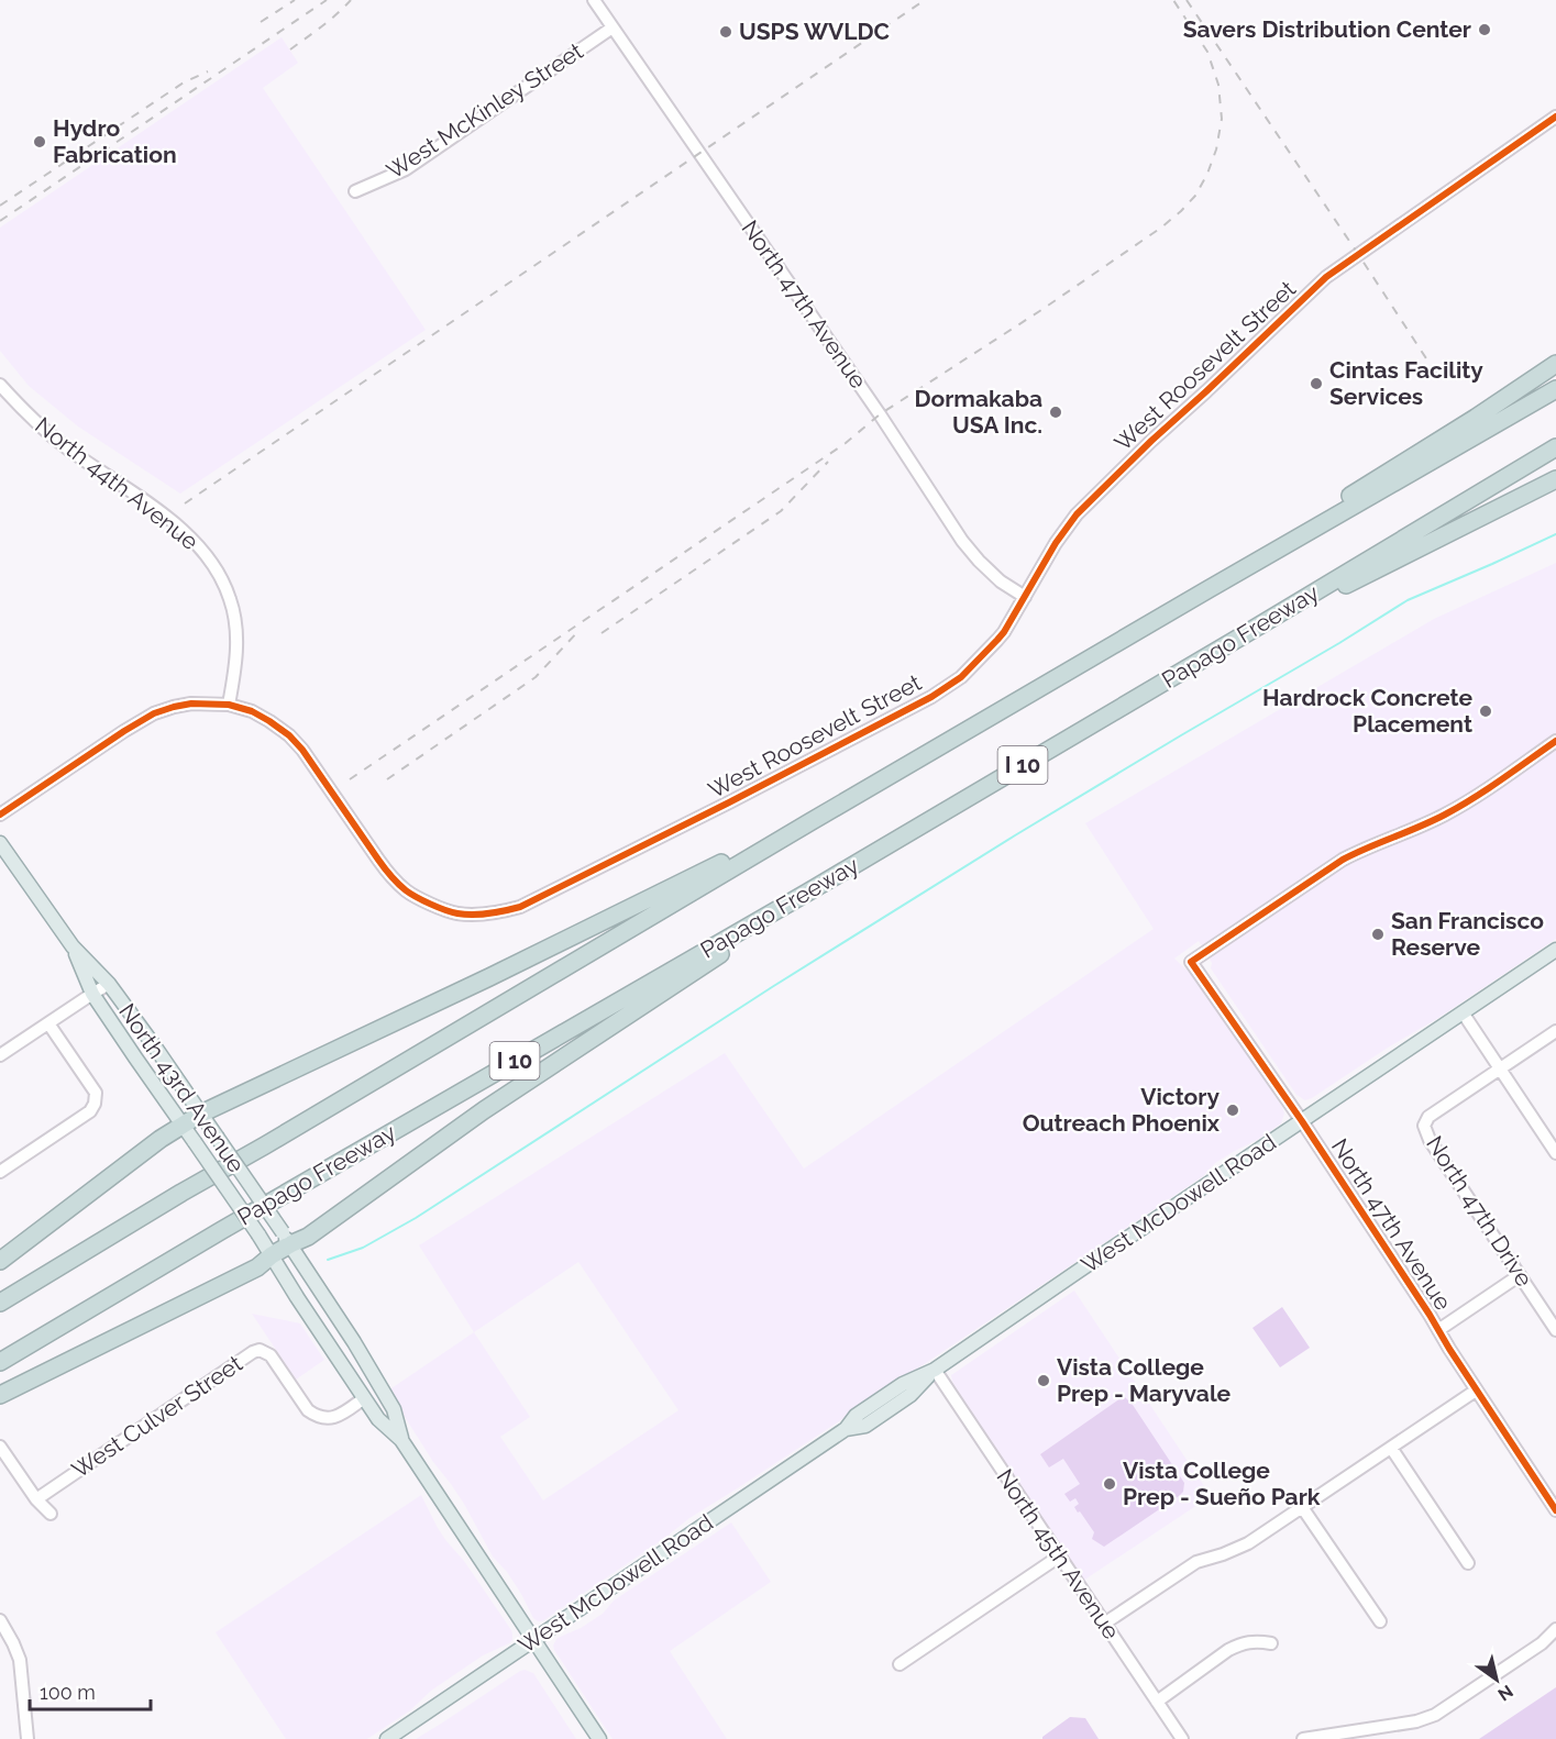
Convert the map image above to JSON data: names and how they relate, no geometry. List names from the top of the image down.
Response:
{
  "streets": {
    "highway": ["Papago Freeway", "I 10"],
    "main road": ["North 43rd Avenue", "West McDowell Road"],
    "street": [
      "West McKinley Street",
      "North 47th Avenue",
      "West Roosevelt Street",
      "North 44th Avenue",
      "North 47th Drive",
      "West Culver Street",
      "North 45th Avenue"
    ]
  },
  "crossings": [
    ["West McKinley Street", "North 47th Avenue"],
    ["North 47th Avenue", "West Roosevelt Street"],
    ["North 47th Avenue", "West McDowell Road"],
    ["West Roosevelt Street", "North 44th Avenue"],
    ["North 43rd Avenue", "West McDowell Road"],
    ["North 43rd Avenue", "West Culver Street"],
    ["West McDowell Road", "North 45th Avenue"]
  ],
  "places": [
    "Savers Distribution Center",
    "USPS WVLDC",
    "Hydro Fabrication",
    "Cintas Facility Services",
    "Dormakaba USA Inc.",
    "Hardrock Concrete Placement",
    "San Francisco Reserve",
    "Victory Outreach Phoenix",
    "Vista College Prep - Maryvale",
    "Vista College Prep - Sueño Park"
  ],
  "scale_bar": "100 m",
  "north": "bottom right"
}
